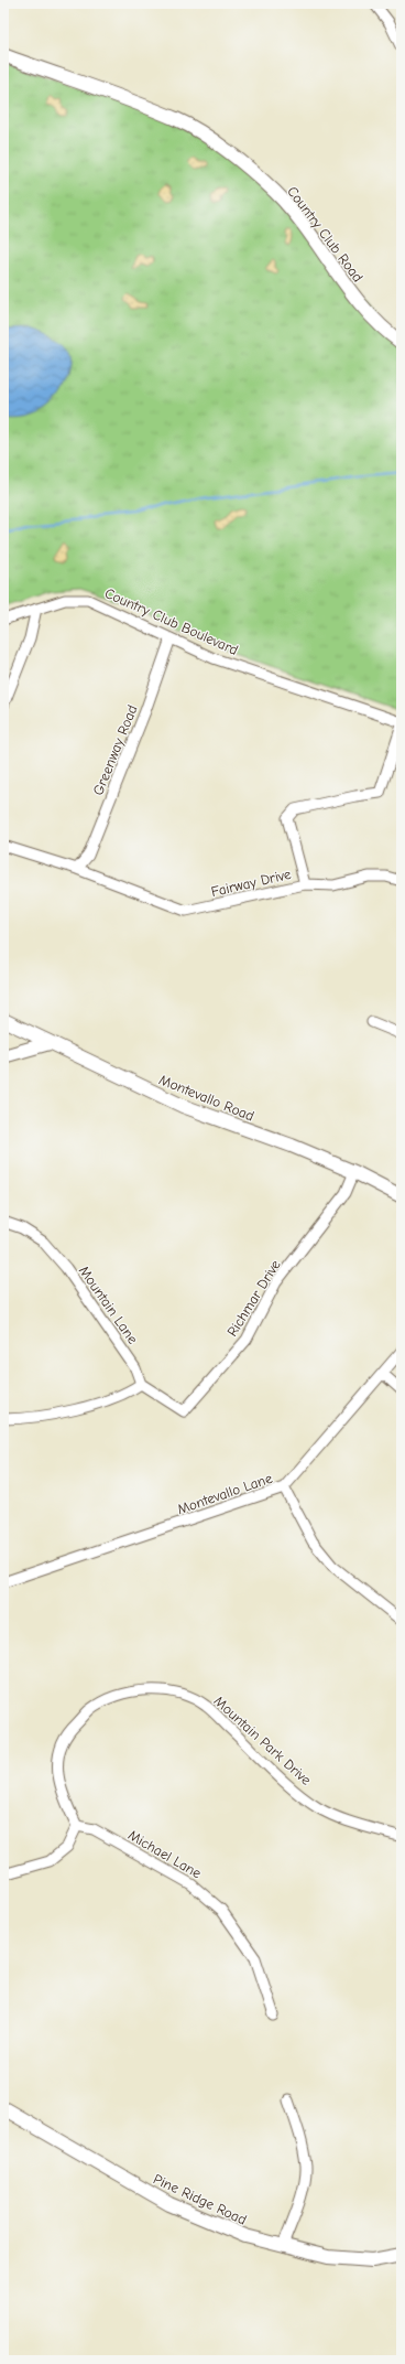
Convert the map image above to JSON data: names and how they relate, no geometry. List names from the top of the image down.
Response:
{
  "streets": {
    "main road": ["Country Club Road", "Montevallo Road", "Pine Ridge Road"],
    "street": [
      "Country Club Boulevard",
      "Greenway Road",
      "Fairway Drive",
      "Richmar Drive",
      "Mountain Lane",
      "Montevallo Lane",
      "Mountain Park Drive",
      "Michael Lane"
    ]
  },
  "crossings": [
    ["Country Club Boulevard", "Greenway Road"],
    ["Country Club Boulevard", "Fairway Drive"],
    ["Greenway Road", "Fairway Drive"],
    ["Montevallo Road", "Richmar Drive"],
    ["Richmar Drive", "Mountain Lane"],
    ["Mountain Park Drive", "Michael Lane"]
  ]
}
